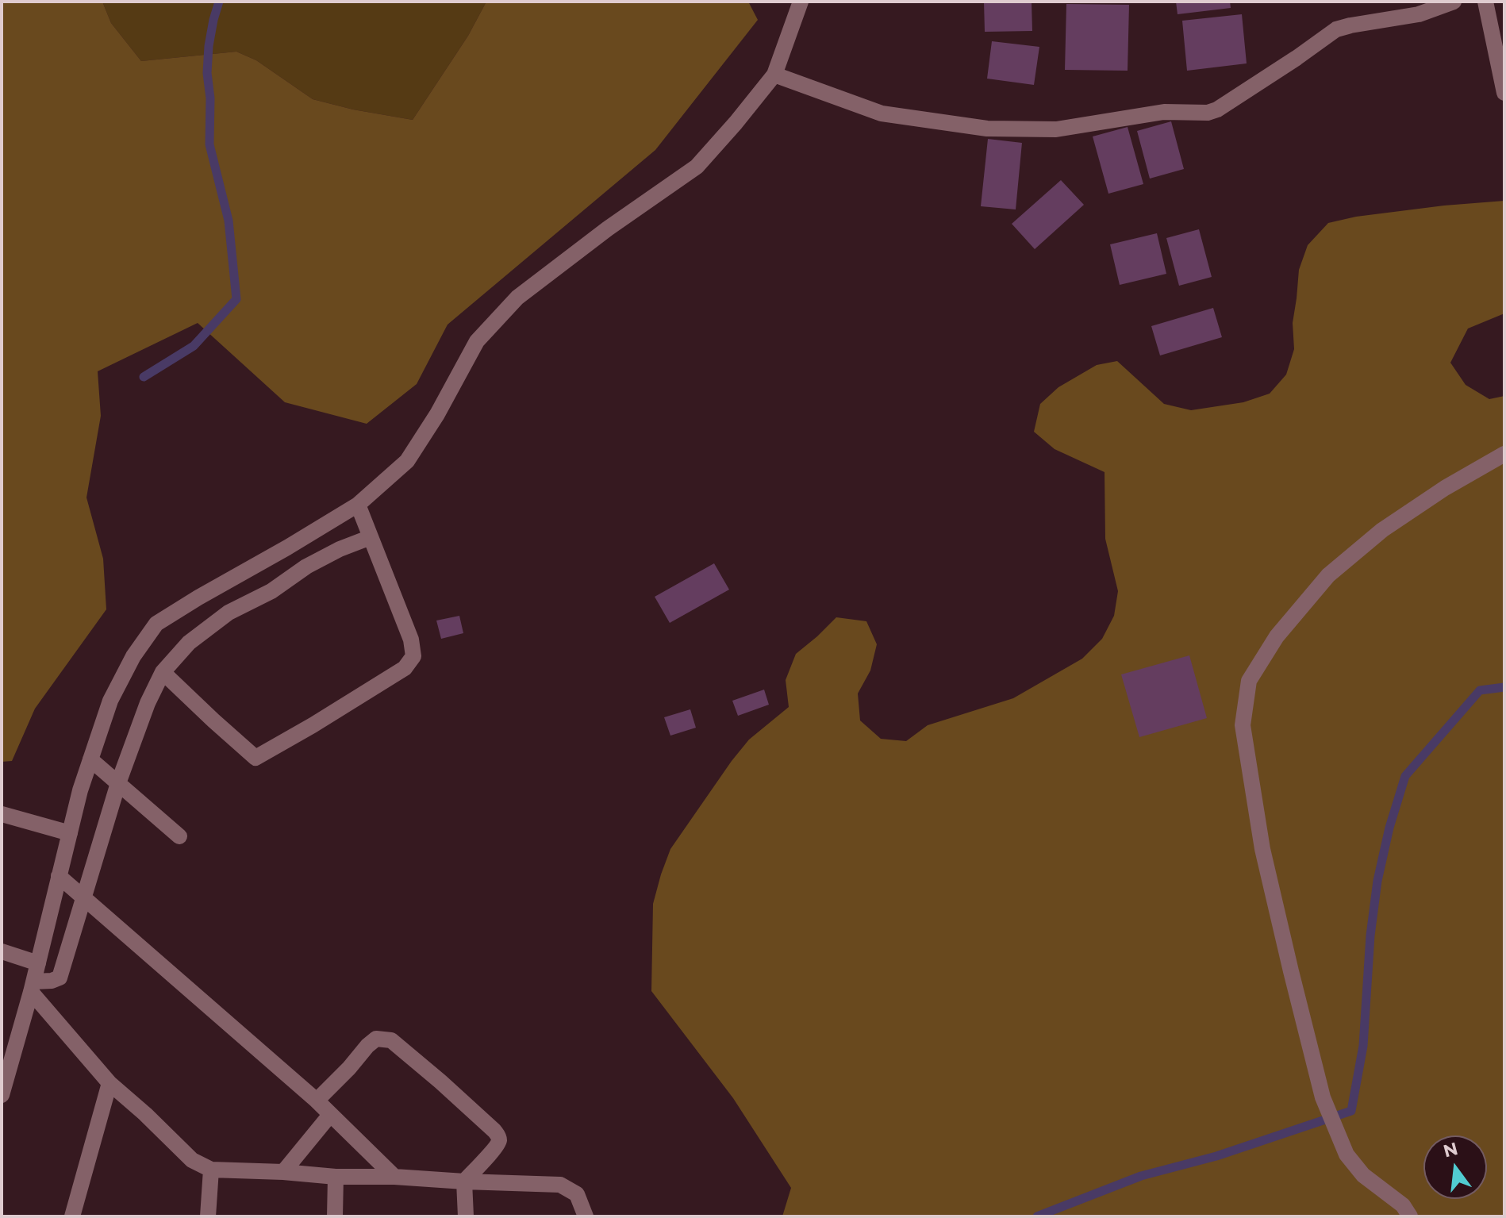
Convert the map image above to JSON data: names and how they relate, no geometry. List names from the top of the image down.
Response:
{
  "north": "top"
}
